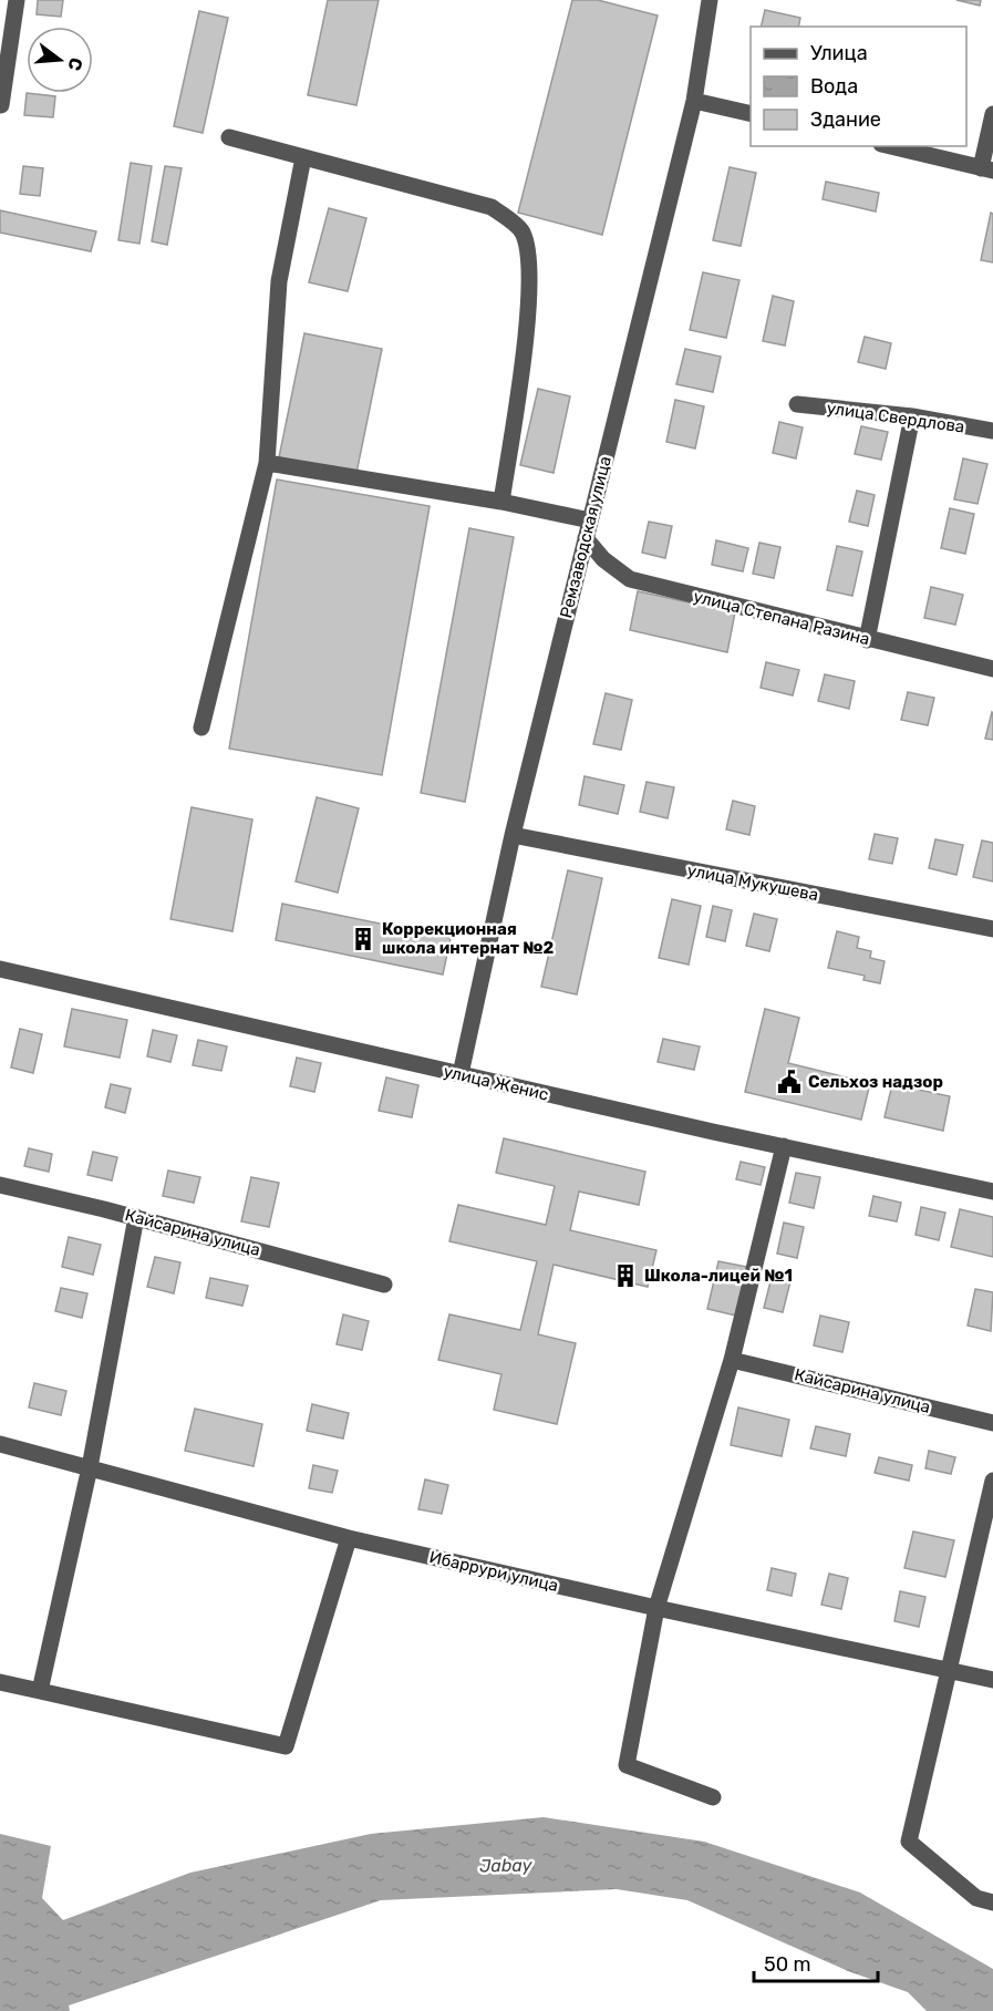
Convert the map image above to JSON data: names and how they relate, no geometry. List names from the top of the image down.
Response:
{
  "streets": {
    "street": [
      "улица Свердлова",
      "Ремзаводская улица",
      "улица Степана Разина",
      "улица Мукушева",
      "улица Женис",
      "Кайсарина улица",
      "Ибаррури улица"
    ]
  },
  "crossings": [
    ["Ремзаводская улица", "улица Степана Разина"],
    ["Ремзаводская улица", "улица Мукушева"],
    ["Ремзаводская улица", "улица Женис"]
  ],
  "water": ["Jabay"],
  "places": {
    "building": ["Коррекционная школа интернат №2", "Школа-лицей №1"],
    "public building": ["Сельхоз надзор"]
  },
  "legend": ["Улица", "Вода", "Здание"],
  "scale_bar": "50 m",
  "north": "right"
}
